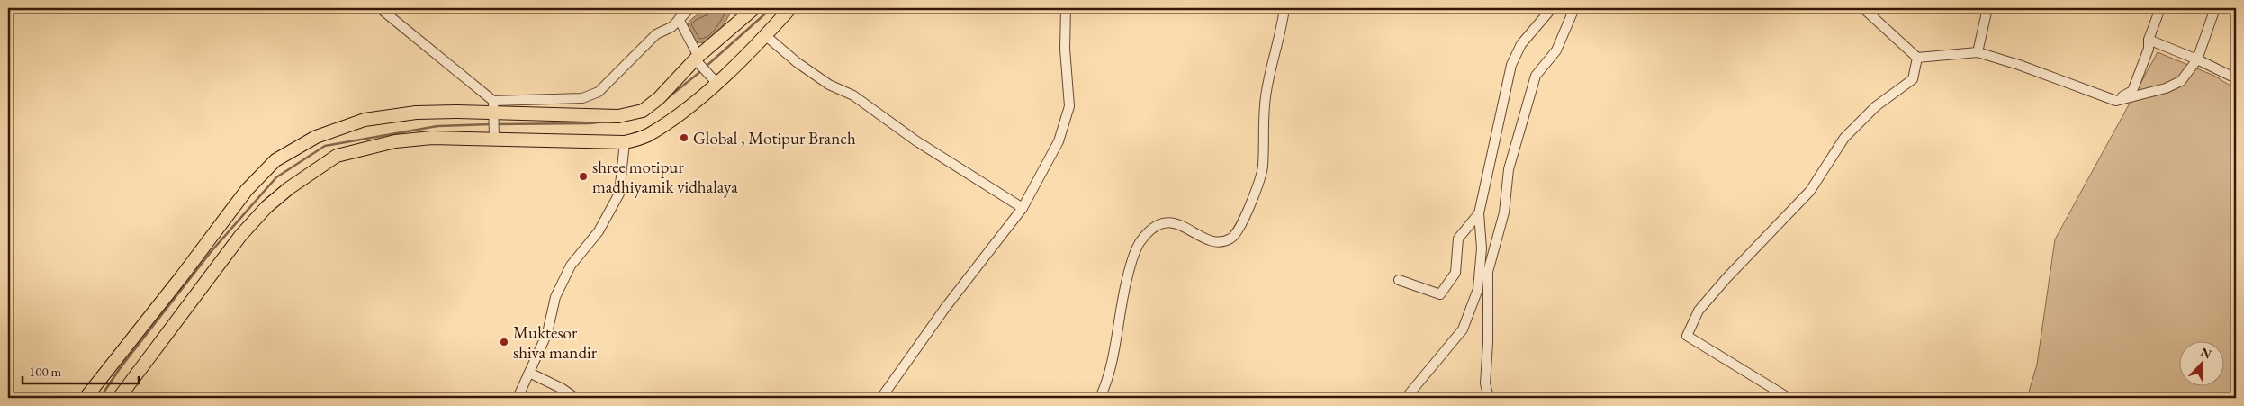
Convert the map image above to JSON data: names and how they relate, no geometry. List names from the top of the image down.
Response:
{
  "places": ["Global , Motipur Branch", "shree motipur madhiyamik vidhalaya", "Muktesor shiva mandir"],
  "scale_bar": "100 m",
  "north": "top"
}
